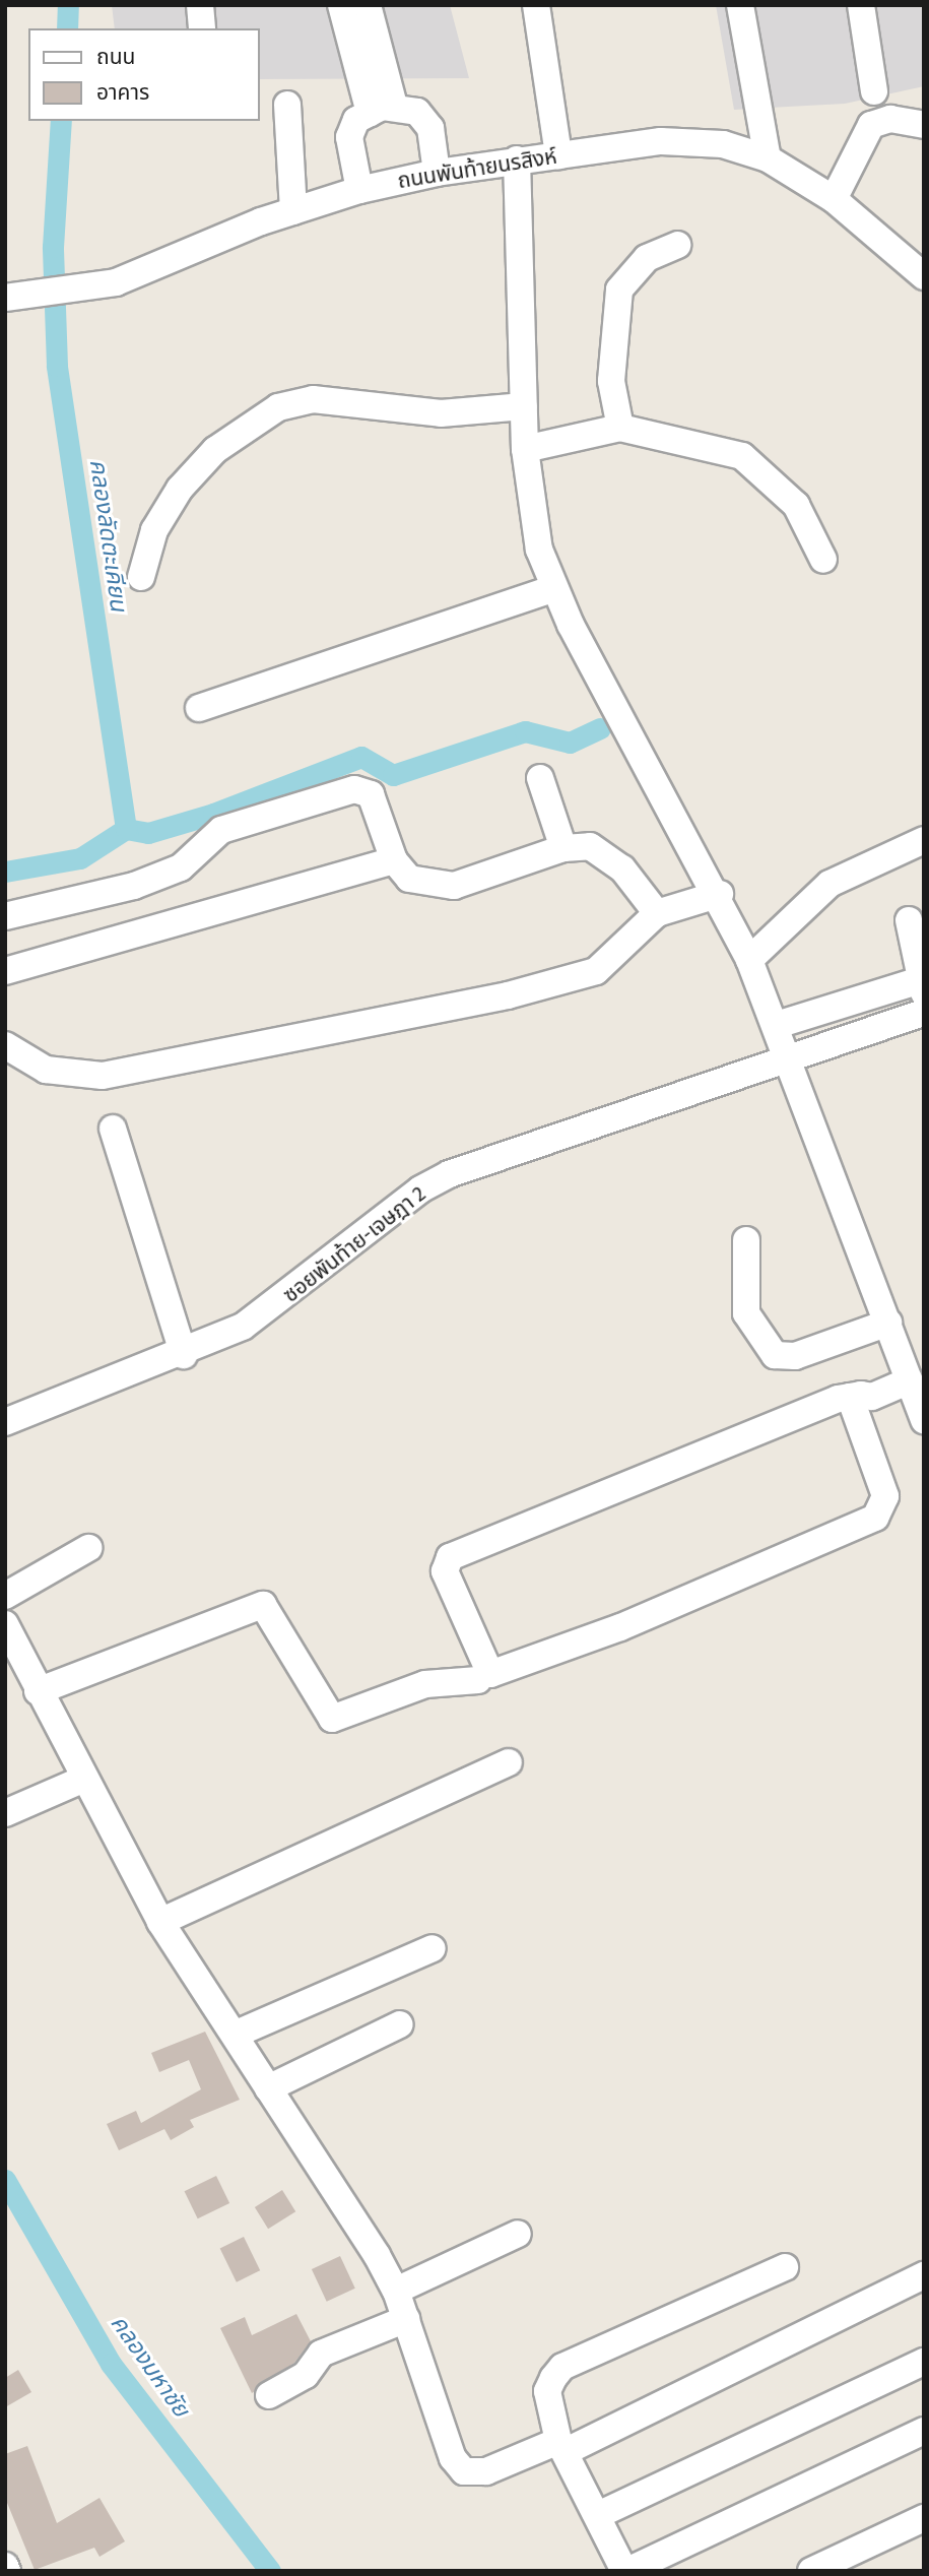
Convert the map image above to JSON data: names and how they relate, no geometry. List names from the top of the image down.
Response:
{
  "streets": {
    "street": ["ถนนพันท้ายนรสิงห์", "ซอยพันท้าย-เจษฎา 2"]
  },
  "water": ["คลองลัดตะเคียน", "คลองมหาชัย"],
  "legend": ["ถนน", "อาคาร"]
}
